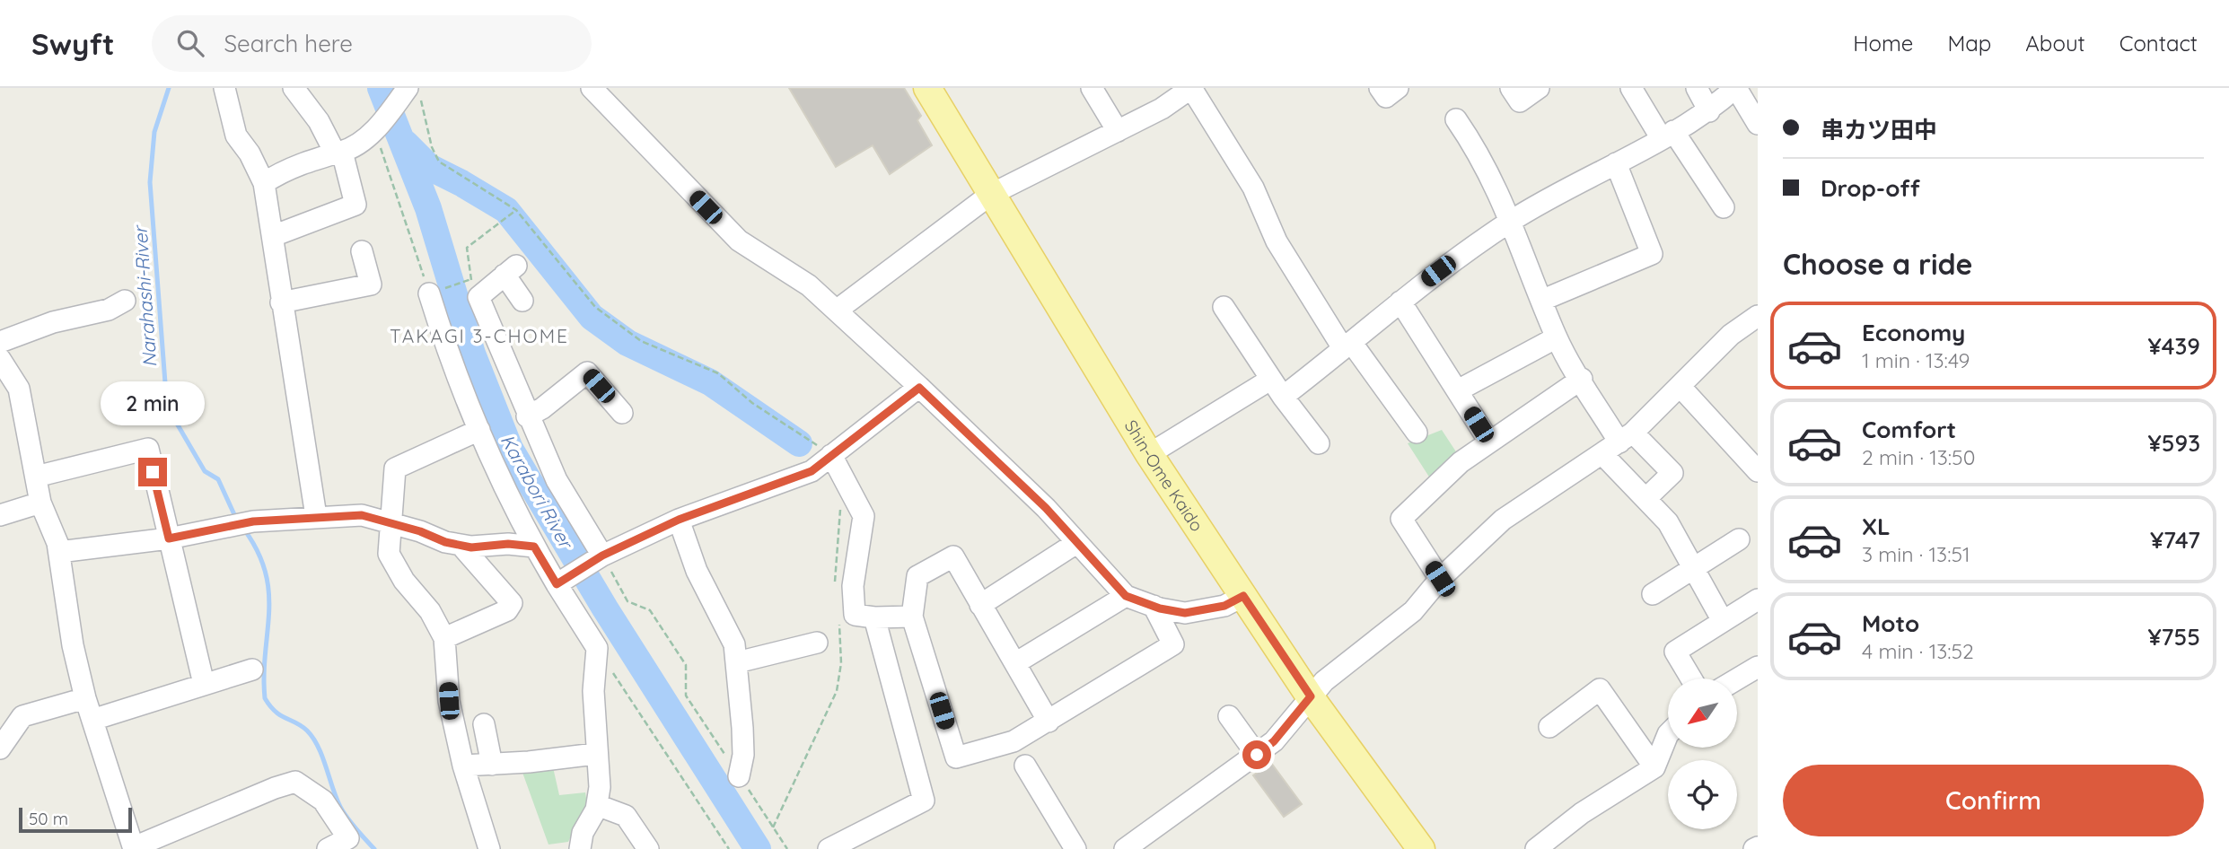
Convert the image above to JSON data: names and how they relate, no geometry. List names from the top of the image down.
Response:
{
  "streets": {
    "main road": ["Shin-Ome Kaido"]
  },
  "districts": ["TAKAGI 3-CHOME"],
  "water": ["Narahashi-River", "Karabori River"],
  "scale_bar": "50 m",
  "north": "bottom left",
  "page": {
    "header": "Swyft",
    "search": "Search here",
    "nav": [
      "Home",
      "Map",
      "About",
      "Contact"
    ],
    "banner": ["串カツ田中", "Drop-off"],
    "heading": "Choose a ride",
    "list": [
      {
        "name": "Economy",
        "note": "1 min · 13:49",
        "value": "¥439"
      },
      {
        "name": "Comfort",
        "note": "2 min · 13:50",
        "value": "¥593"
      },
      {
        "name": "XL",
        "note": "3 min · 13:51",
        "value": "¥747"
      },
      {
        "name": "Moto",
        "note": "4 min · 13:52",
        "value": "¥755"
      }
    ],
    "bubble": "2 min",
    "buttons": "Confirm",
    "scale": "50 m"
  }
}
